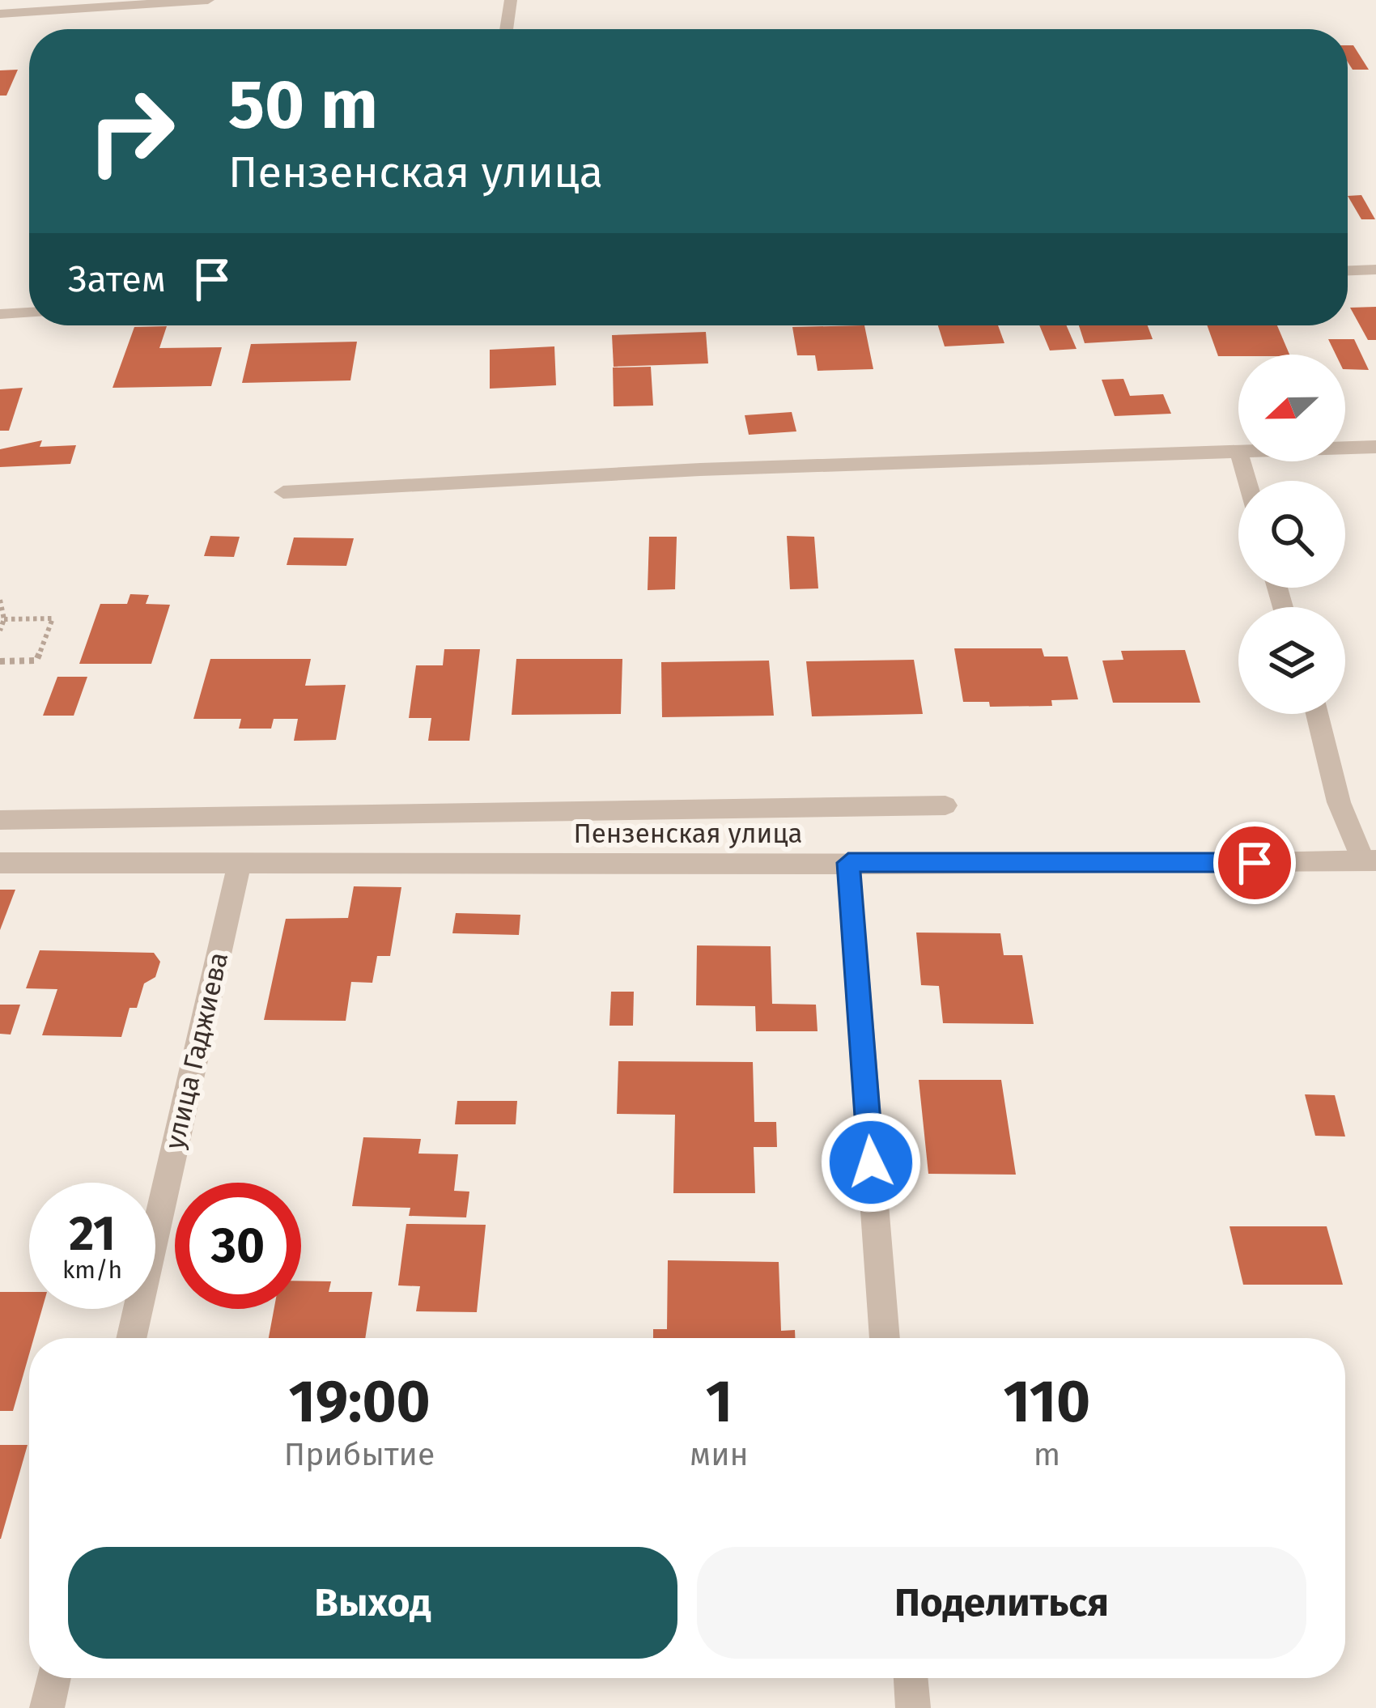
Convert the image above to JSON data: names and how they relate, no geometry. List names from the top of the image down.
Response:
{
  "streets": {
    "street": ["Пензенская улица", "улица Гаджиева"]
  },
  "crossings": [
    ["Пензенская улица", "улица Гаджиева"]
  ],
  "north": "left",
  "page": {
    "turn": ["50 m", "Пензенская улица"],
    "then": "Затем",
    "speed": "21 km/h",
    "limit": "30",
    "eta": [
      "19:00",
      "Прибытие",
      "1",
      "мин",
      "110",
      "m"
    ],
    "buttons": ["Выход", "Поделиться"]
  }
}
